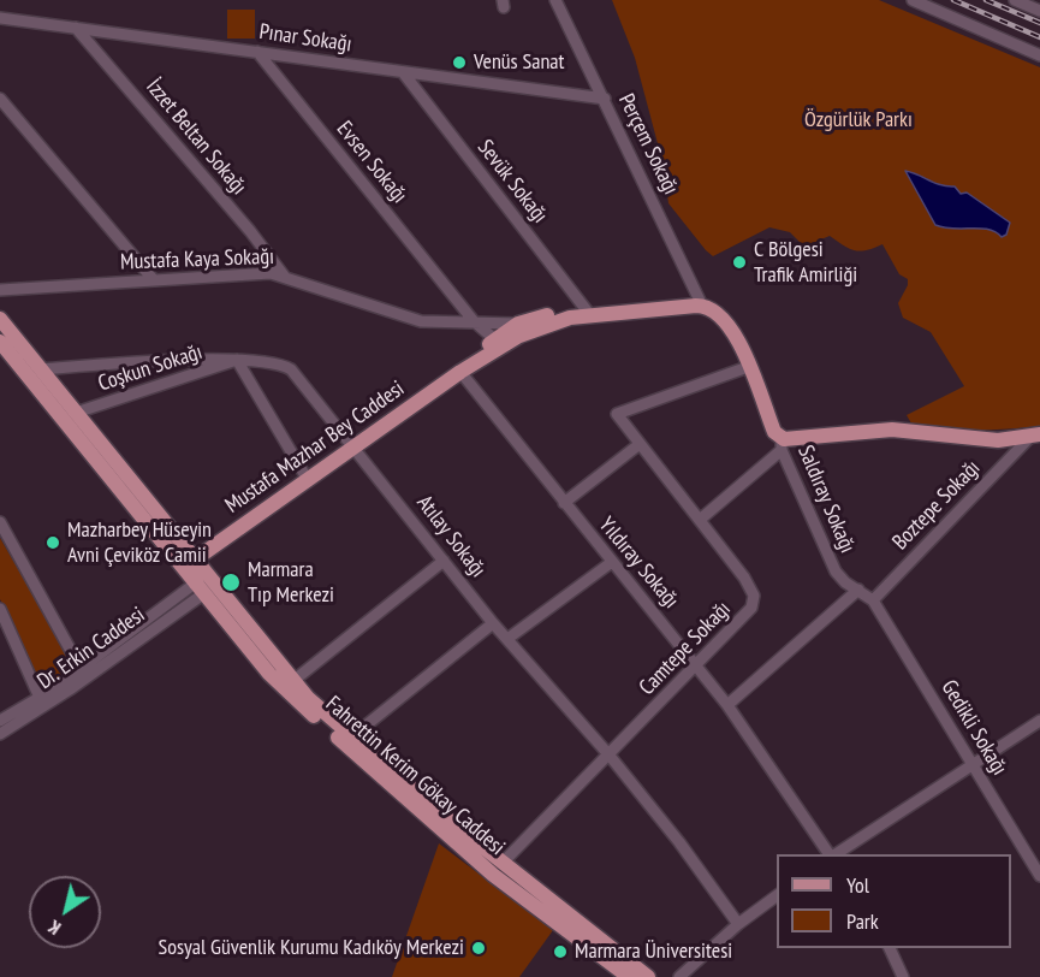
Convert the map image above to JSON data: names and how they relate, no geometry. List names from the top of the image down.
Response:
{
  "streets": {
    "main road": ["Mustafa Mazhar Bey Caddesi", "Fahrettin Kerim Gökay Caddesi"],
    "street": [
      "Pınar Sokağı",
      "İzzet Beltan Sokağı",
      "Perçem Sokağı",
      "Evsen Sokağı",
      "Sevük Sokağı",
      "Mustafa Kaya Sokağı",
      "Coşkun Sokağı",
      "Saldıray Sokağı",
      "Boztepe Sokağı",
      "Atılay Sokağı",
      "Yıldıray Sokağı",
      "Dr. Erkin Caddesi",
      "Camtepe Sokağı",
      "Gedikli Sokağı"
    ]
  },
  "crossings": [
    ["Pınar Sokağı", "İzzet Beltan Sokağı"],
    ["Pınar Sokağı", "Perçem Sokağı"],
    ["Pınar Sokağı", "Evsen Sokağı"],
    ["Pınar Sokağı", "Sevük Sokağı"],
    ["İzzet Beltan Sokağı", "Mustafa Kaya Sokağı"],
    ["Perçem Sokağı", "Mustafa Mazhar Bey Caddesi"],
    ["Evsen Sokağı", "Mustafa Kaya Sokağı"],
    ["Evsen Sokağı", "Mustafa Mazhar Bey Caddesi"],
    ["Sevük Sokağı", "Mustafa Mazhar Bey Caddesi"],
    ["Mustafa Kaya Sokağı", "Mustafa Mazhar Bey Caddesi"],
    ["Coşkun Sokağı", "Atılay Sokağı"],
    ["Mustafa Mazhar Bey Caddesi", "Atılay Sokağı"],
    ["Mustafa Mazhar Bey Caddesi", "Yıldıray Sokağı"],
    ["Saldıray Sokağı", "Boztepe Sokağı"],
    ["Saldıray Sokağı", "Gedikli Sokağı"],
    ["Boztepe Sokağı", "Gedikli Sokağı"],
    ["Atılay Sokağı", "Camtepe Sokağı"],
    ["Yıldıray Sokağı", "Camtepe Sokağı"],
    ["Dr. Erkin Caddesi", "Fahrettin Kerim Gökay Caddesi"],
    ["Camtepe Sokağı", "Fahrettin Kerim Gökay Caddesi"]
  ],
  "parks": ["Özgürlük Parkı"],
  "places": [
    "Venüs Sanat",
    "C Bölgesi Trafik Amirliği",
    "Mazharbey Hüseyin Avni Çeviköz Camii",
    "Marmara Tıp Merkezi",
    "Sosyal Güvenlik Kurumu Kadıköy Merkezi",
    "Marmara Üniversitesi"
  ],
  "legend": ["Yol", "Park"],
  "north": "bottom left"
}
